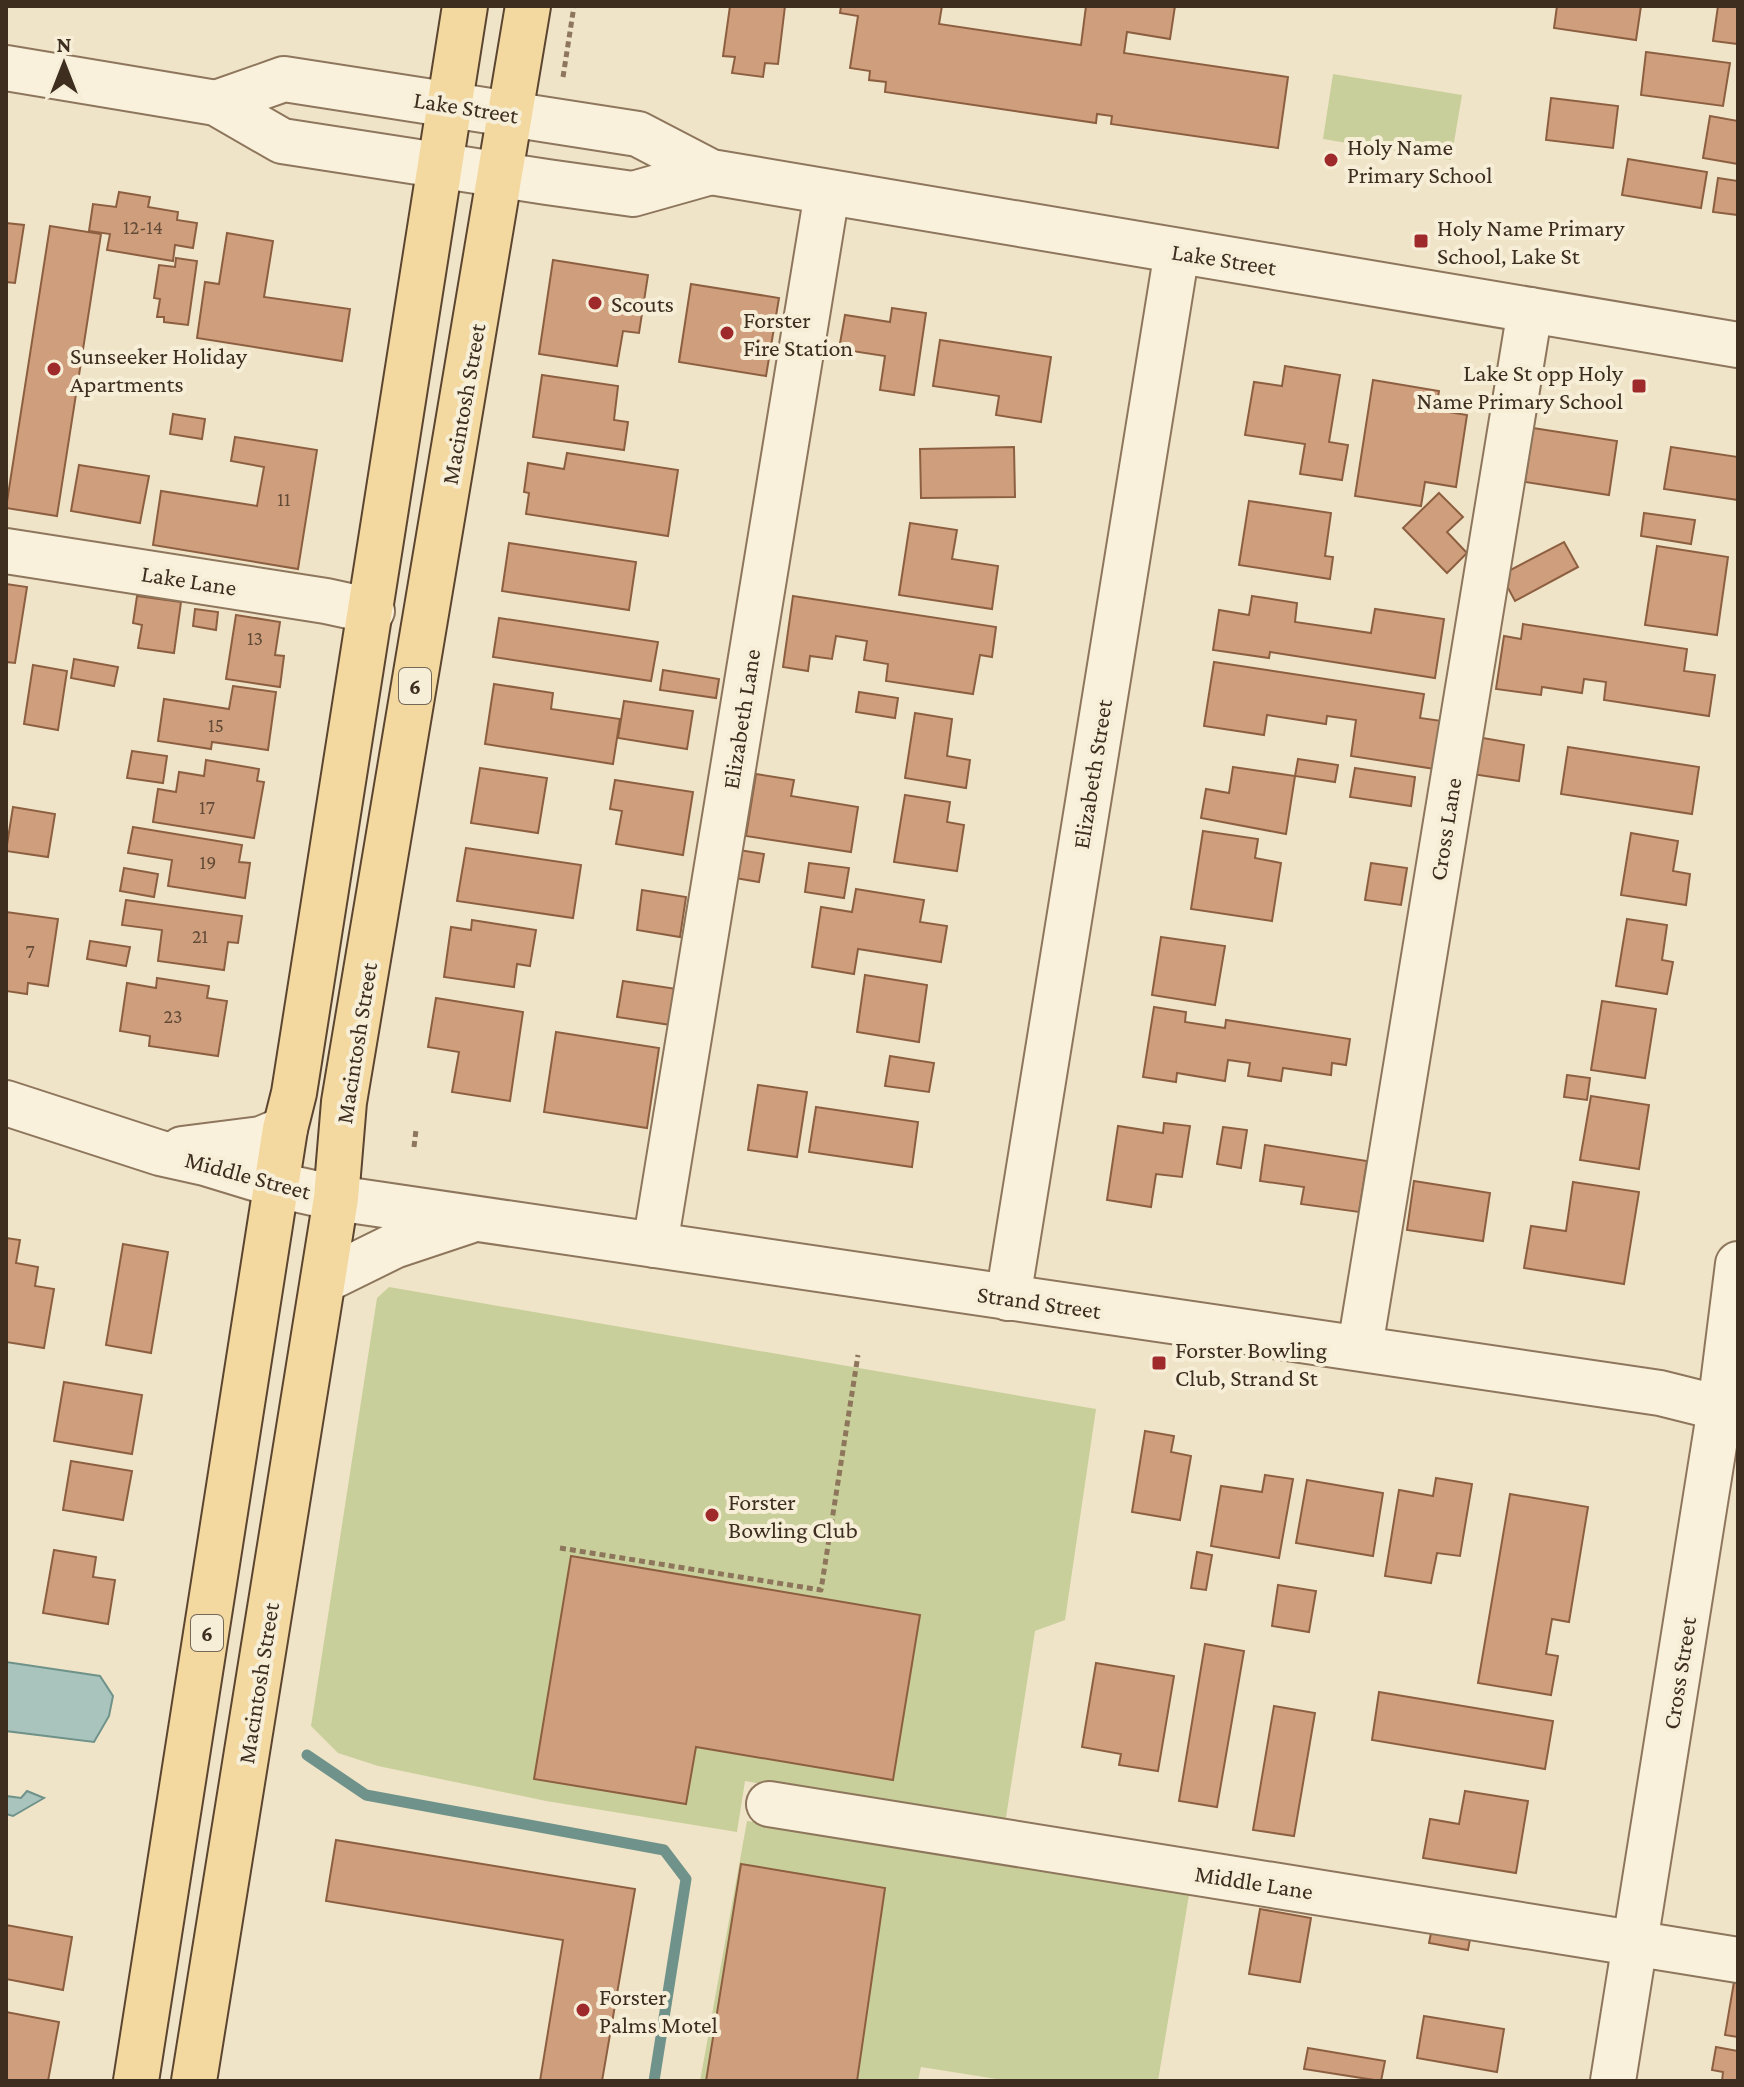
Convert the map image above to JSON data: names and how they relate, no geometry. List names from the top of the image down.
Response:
{
  "streets": {
    "main road": ["Macintosh Street", "6"],
    "street": [
      "Lake Street",
      "Lake Lane",
      "Elizabeth Lane",
      "Elizabeth Street",
      "Cross Lane",
      "Middle Street",
      "Strand Street",
      "Cross Street",
      "Middle Lane"
    ]
  },
  "crossings": [
    ["Lake Street", "Macintosh Street"],
    ["Lake Street", "6"],
    ["Lake Street", "Elizabeth Lane"],
    ["Lake Street", "Elizabeth Street"],
    ["Lake Street", "Cross Lane"],
    ["Macintosh Street", "Middle Street"],
    ["Macintosh Street", "Strand Street"],
    ["Lake Lane", "6"],
    ["6", "Middle Street"],
    ["Elizabeth Lane", "Strand Street"],
    ["Elizabeth Street", "Strand Street"],
    ["Cross Lane", "Strand Street"],
    ["Middle Street", "Strand Street"],
    ["Strand Street", "Cross Street"],
    ["Cross Street", "Middle Lane"]
  ],
  "places": {
    "other": [
      "Holy Name Primary School",
      "Scouts",
      "Forster Fire Station",
      "Sunseeker Holiday Apartments",
      "Forster Bowling Club",
      "Forster Palms Motel"
    ],
    "transit": ["Holy Name Primary School, Lake St", "Lake St opp Holy Name Primary School", "Forster Bowling Club, Strand St"]
  },
  "house_numbers": [
    "12-14",
    "11",
    "13",
    "15",
    "17",
    "19",
    "21",
    "7",
    "23"
  ],
  "north": "top"
}
